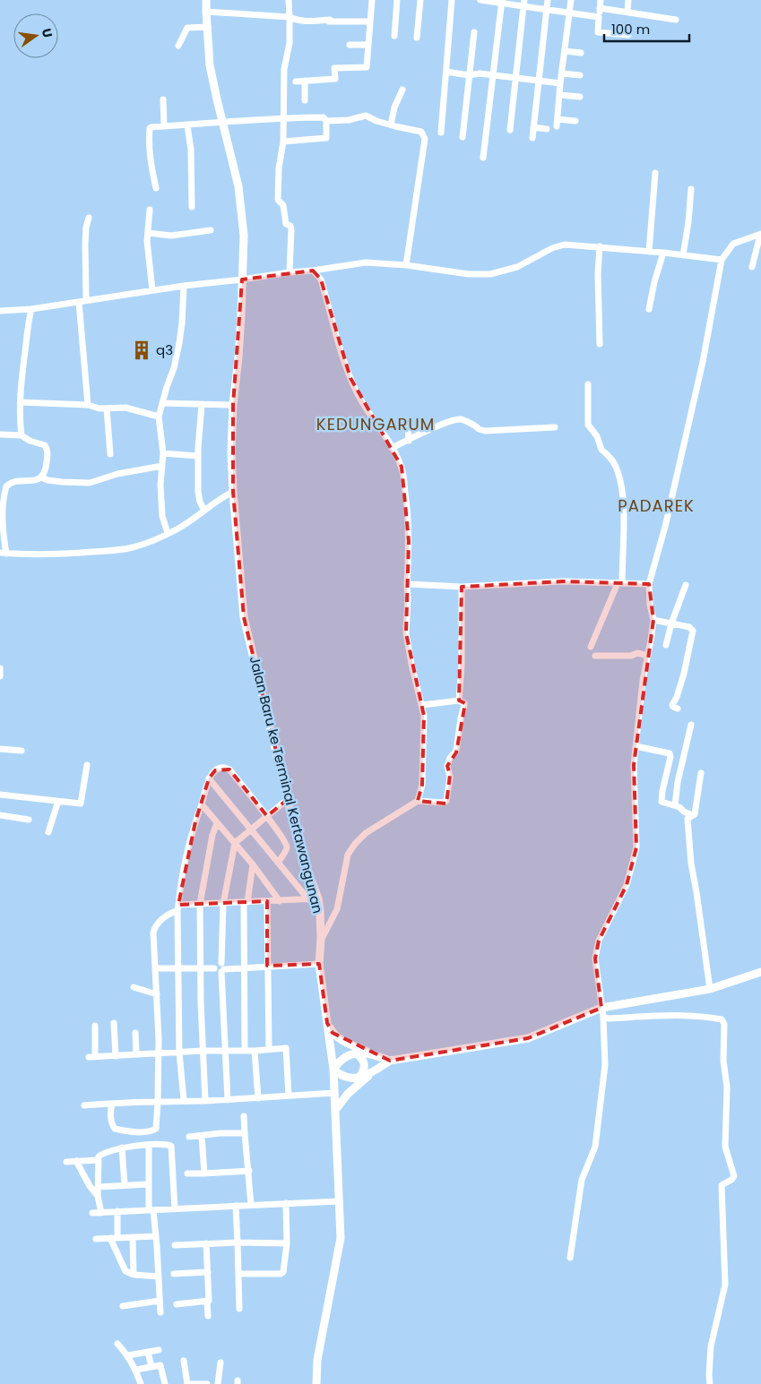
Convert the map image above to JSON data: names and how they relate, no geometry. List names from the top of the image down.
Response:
{
  "streets": {
    "main road": ["Jalan Baru ke Terminal Kertawangunan"]
  },
  "districts": ["KEDUNGARUM", "PADAREK"],
  "places": {
    "building": ["q3"]
  },
  "scale_bar": "100 m",
  "north": "right"
}
